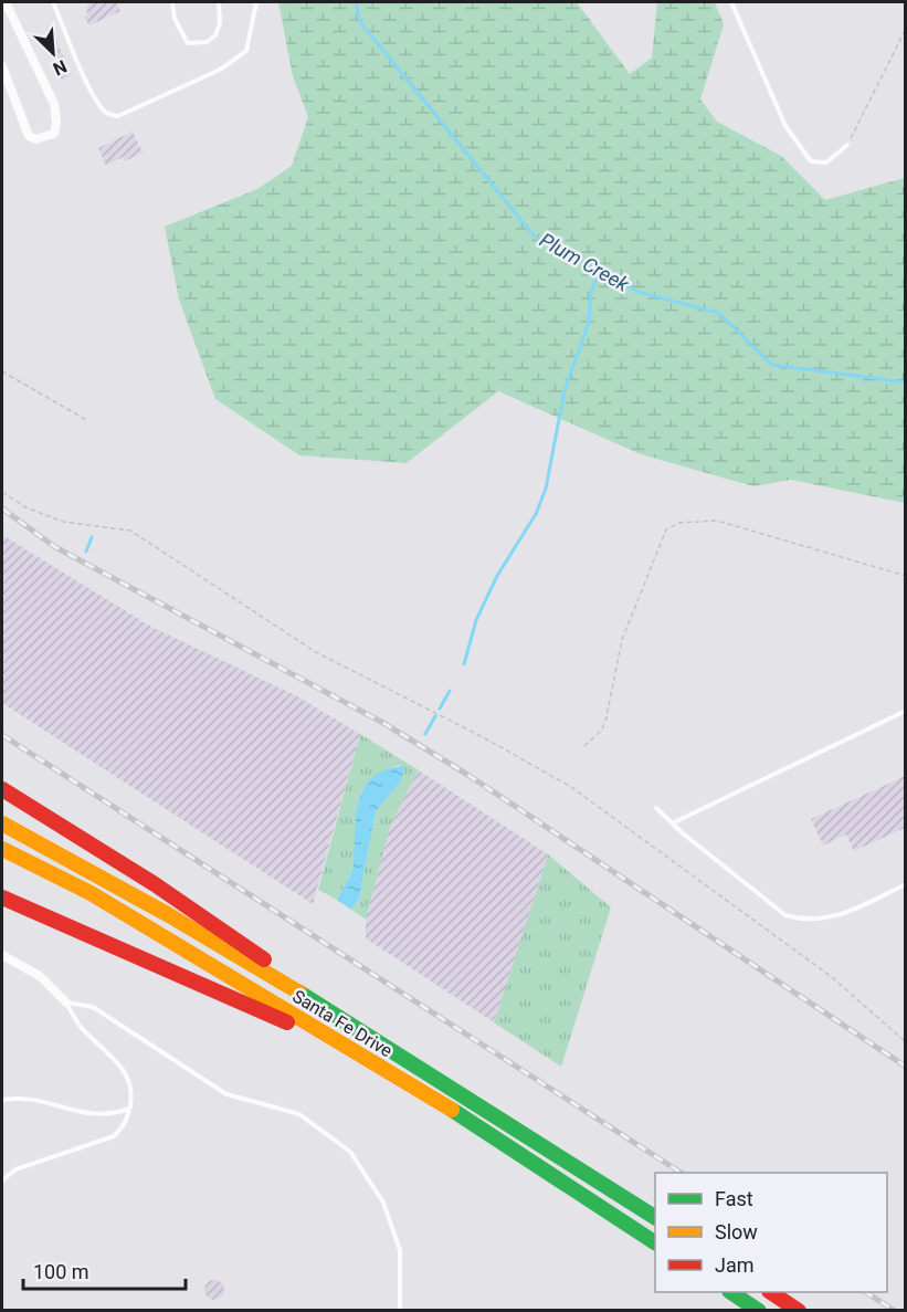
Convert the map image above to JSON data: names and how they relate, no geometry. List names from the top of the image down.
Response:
{
  "streets": {
    "highway": ["Santa Fe Drive"]
  },
  "water": ["Plum Creek"],
  "legend": ["Fast", "Slow", "Jam"],
  "scale_bar": "100 m",
  "north": "bottom right"
}
